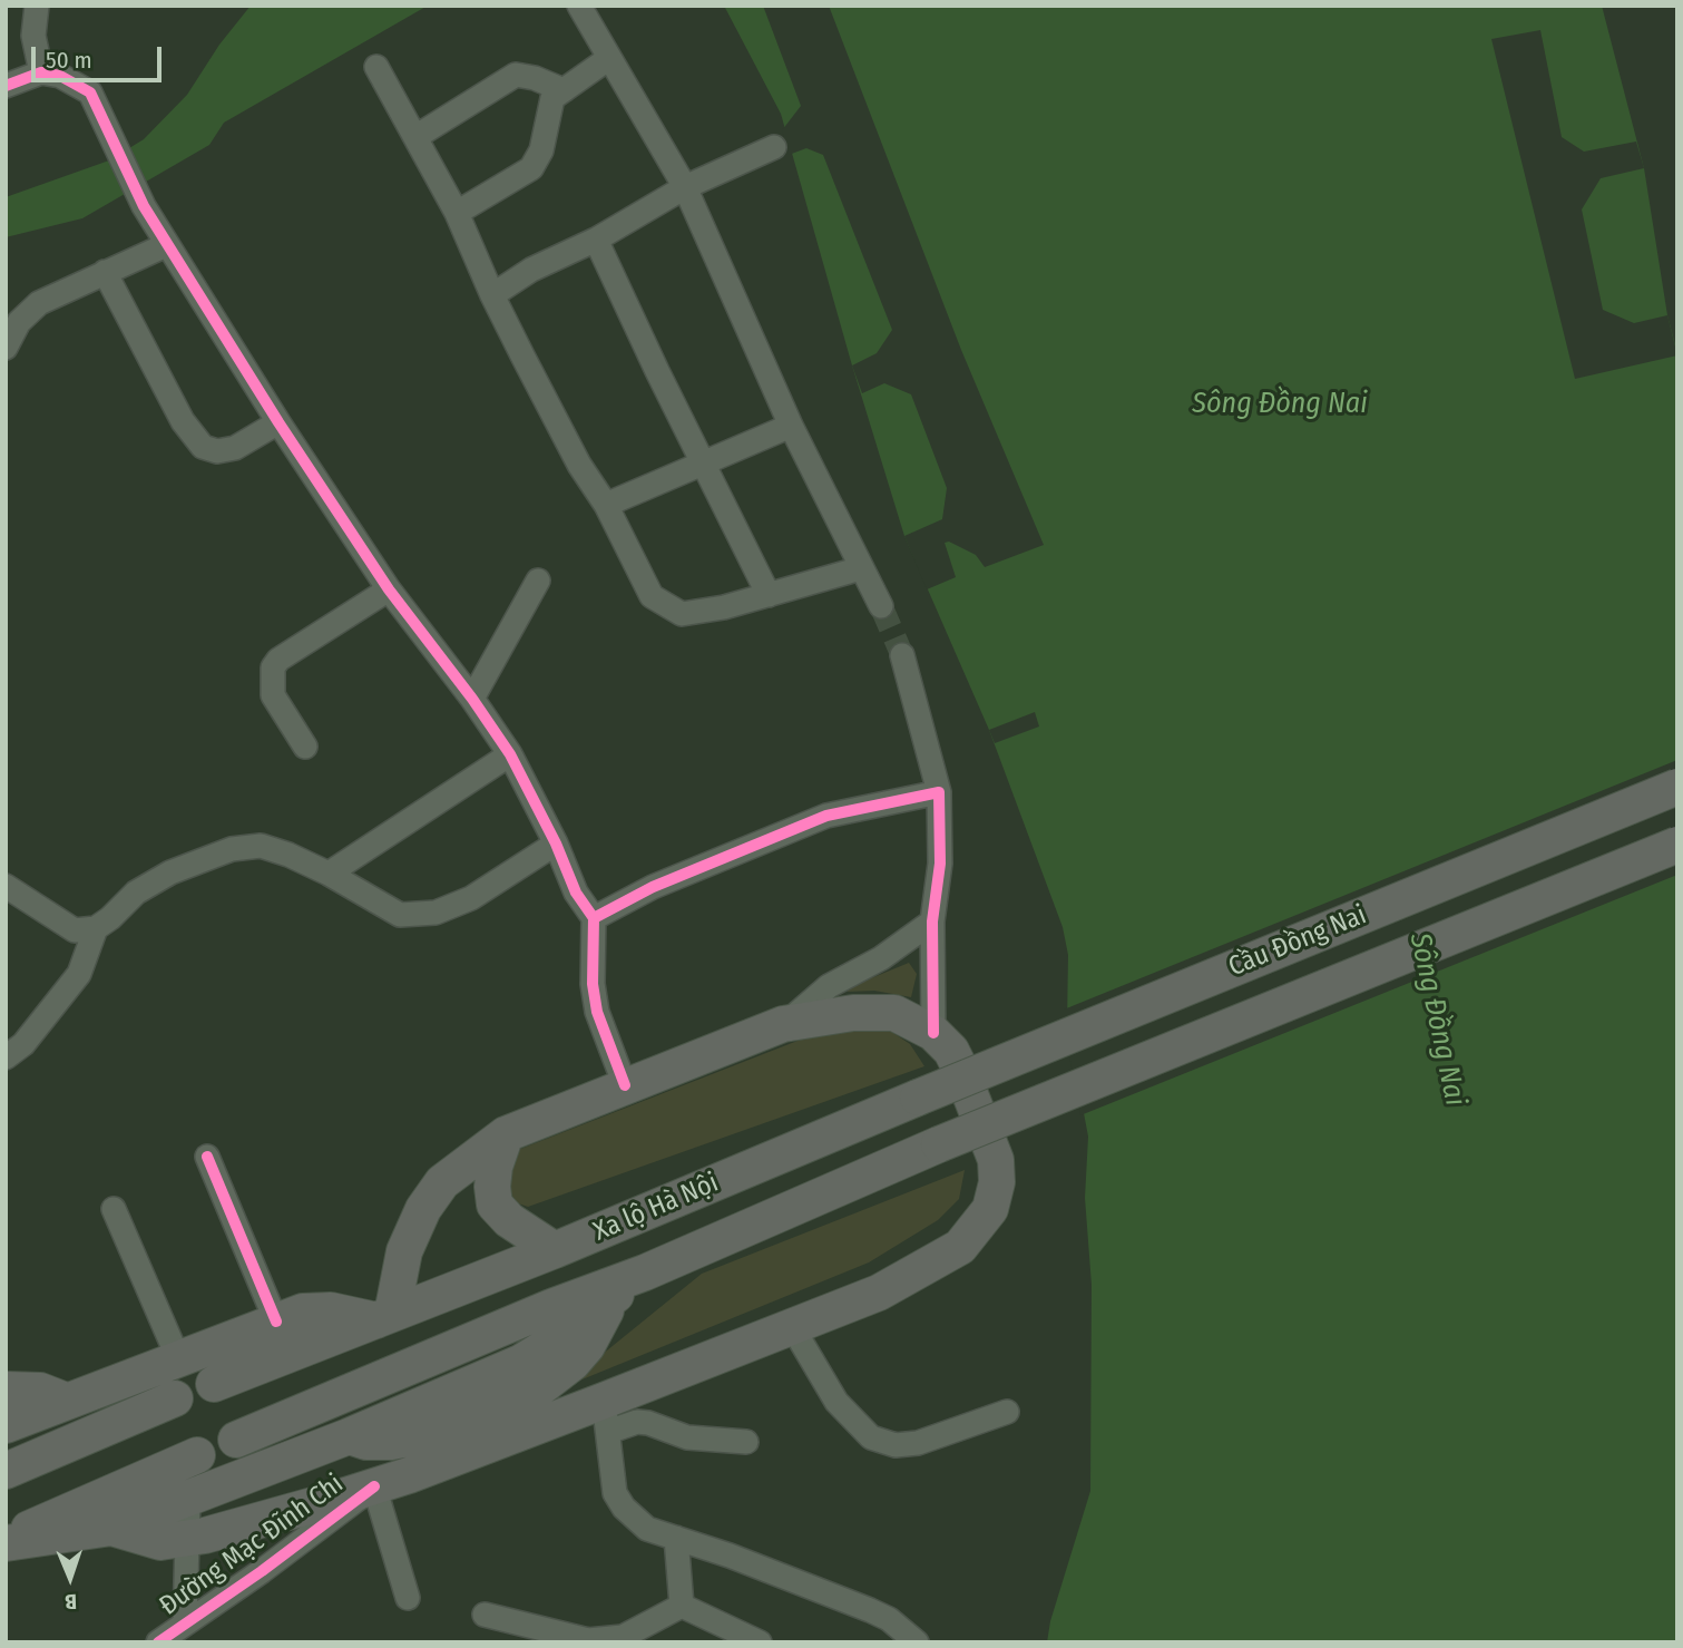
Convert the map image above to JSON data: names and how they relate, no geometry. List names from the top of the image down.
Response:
{
  "streets": {
    "highway": ["Cầu Đồng Nai", "Xa lộ Hà Nội"],
    "street": ["Đường Mạc Đĩnh Chi"]
  },
  "crossings": [
    ["Cầu Đồng Nai", "Xa lộ Hà Nội"],
    ["Xa lộ Hà Nội", "Đường Mạc Đĩnh Chi"]
  ],
  "water": ["Sông Đồng Nai"],
  "scale_bar": "50 m",
  "north": "bottom"
}
